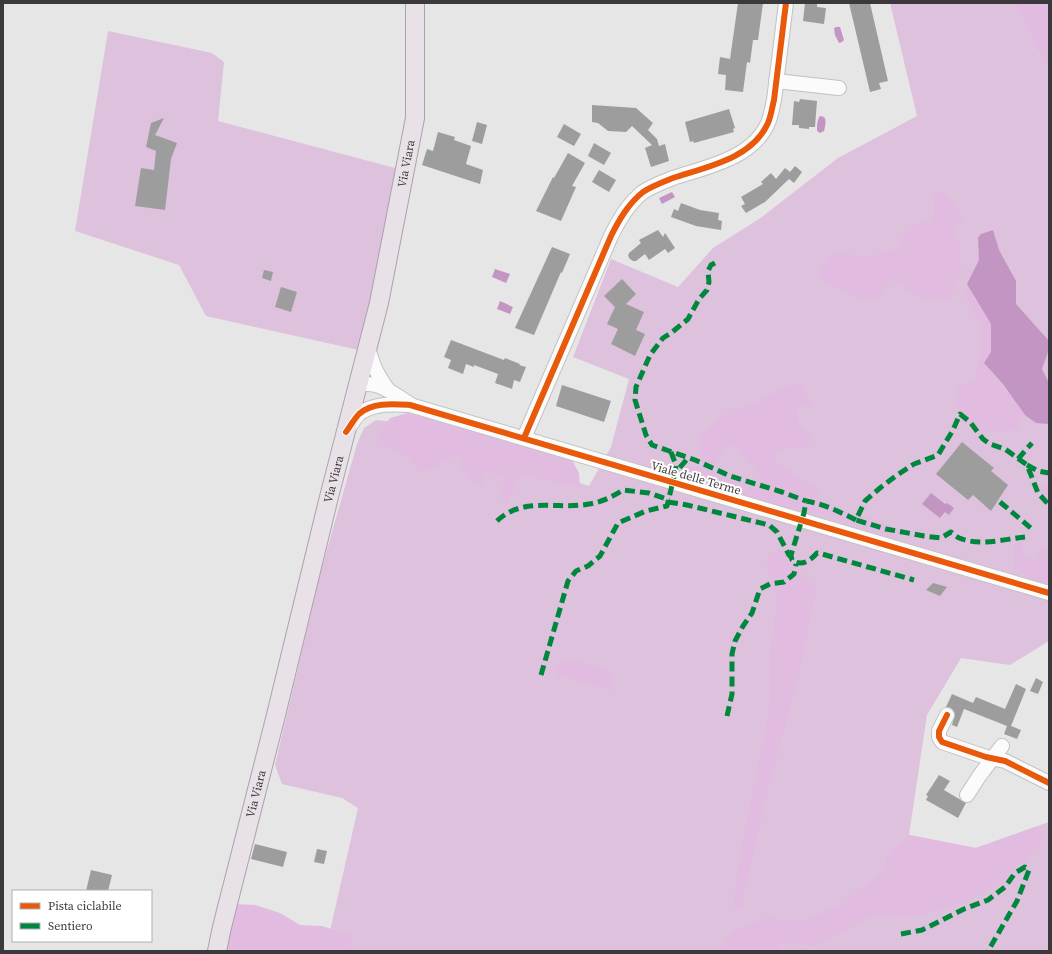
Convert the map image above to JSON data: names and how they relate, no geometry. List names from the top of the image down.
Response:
{
  "streets": {
    "main road": ["Via Viara"],
    "street": ["Viale delle Terme"]
  },
  "crossings": [
    ["Via Viara", "Viale delle Terme"]
  ],
  "legend": ["Pista ciclabile", "Sentiero"]
}
